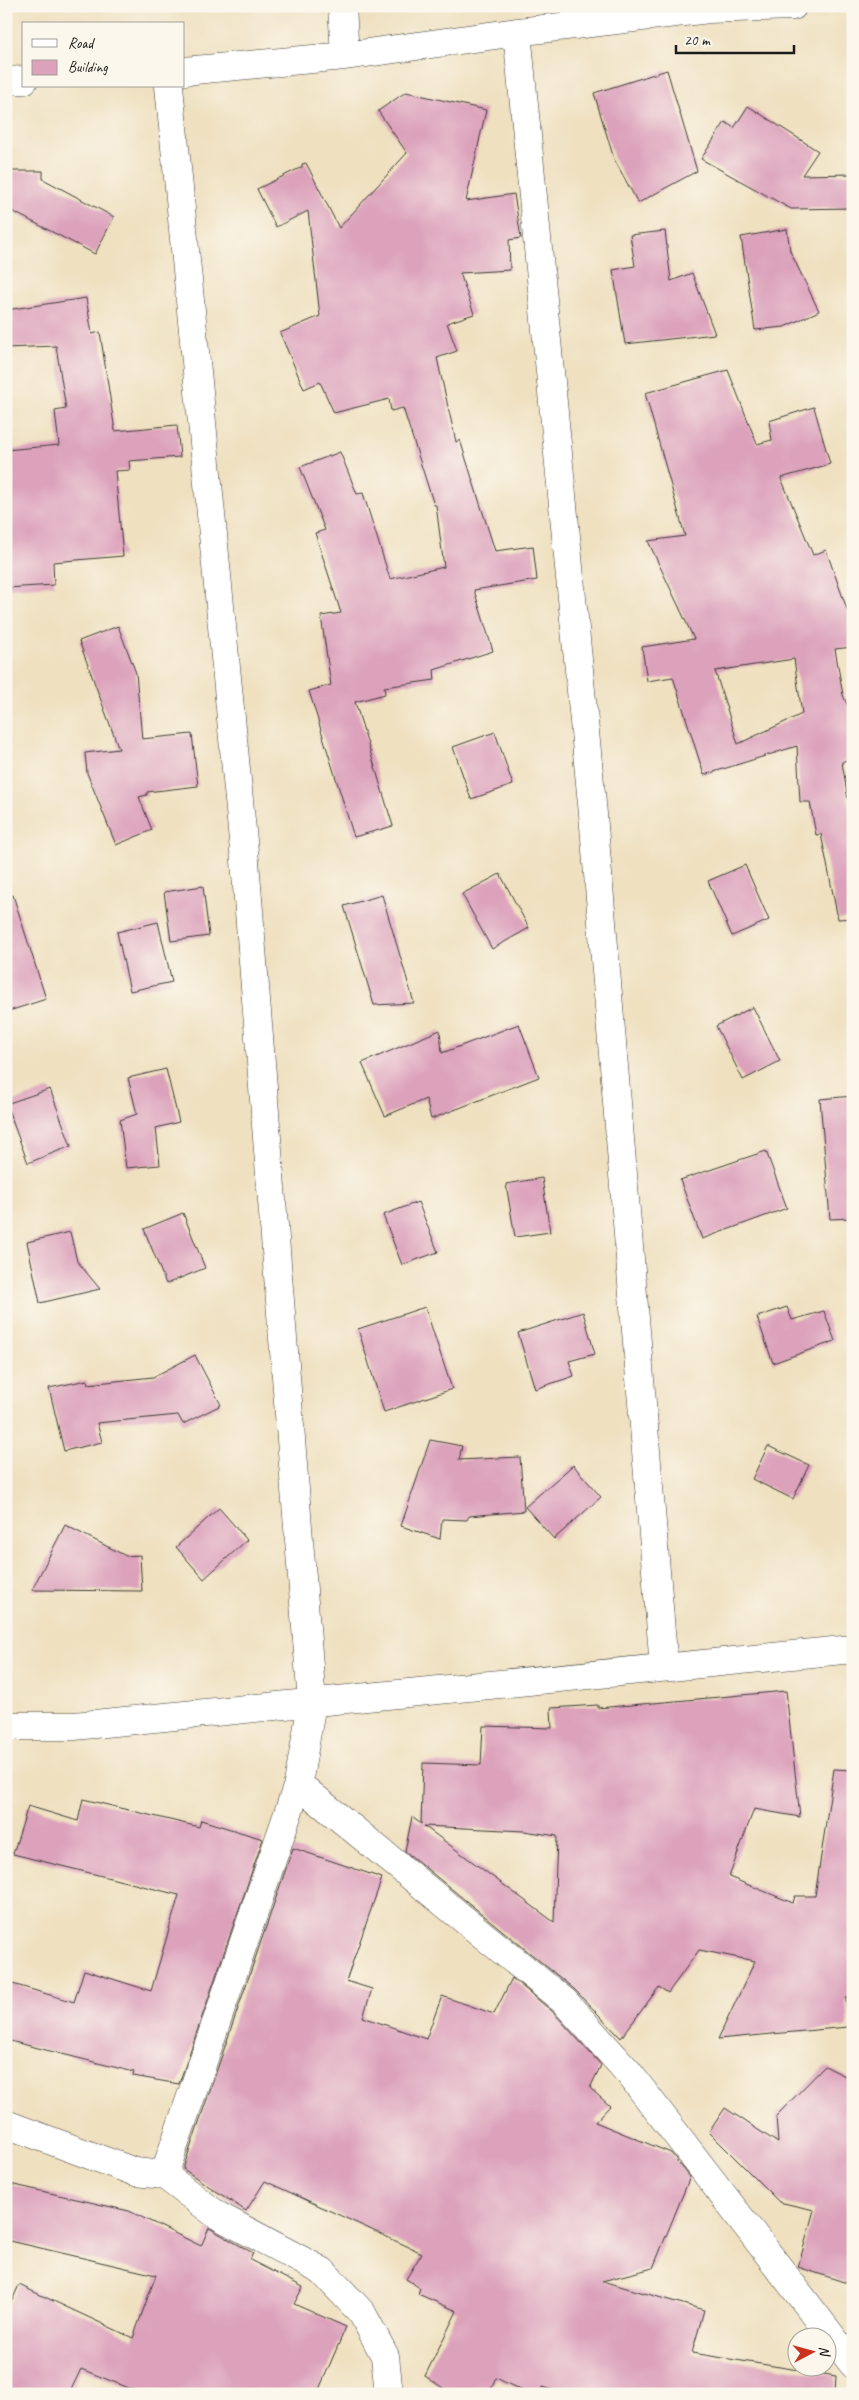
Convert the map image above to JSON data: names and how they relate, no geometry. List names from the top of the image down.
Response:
{
  "legend": ["Road", "Building"],
  "scale_bar": "20 m",
  "north": "right"
}
